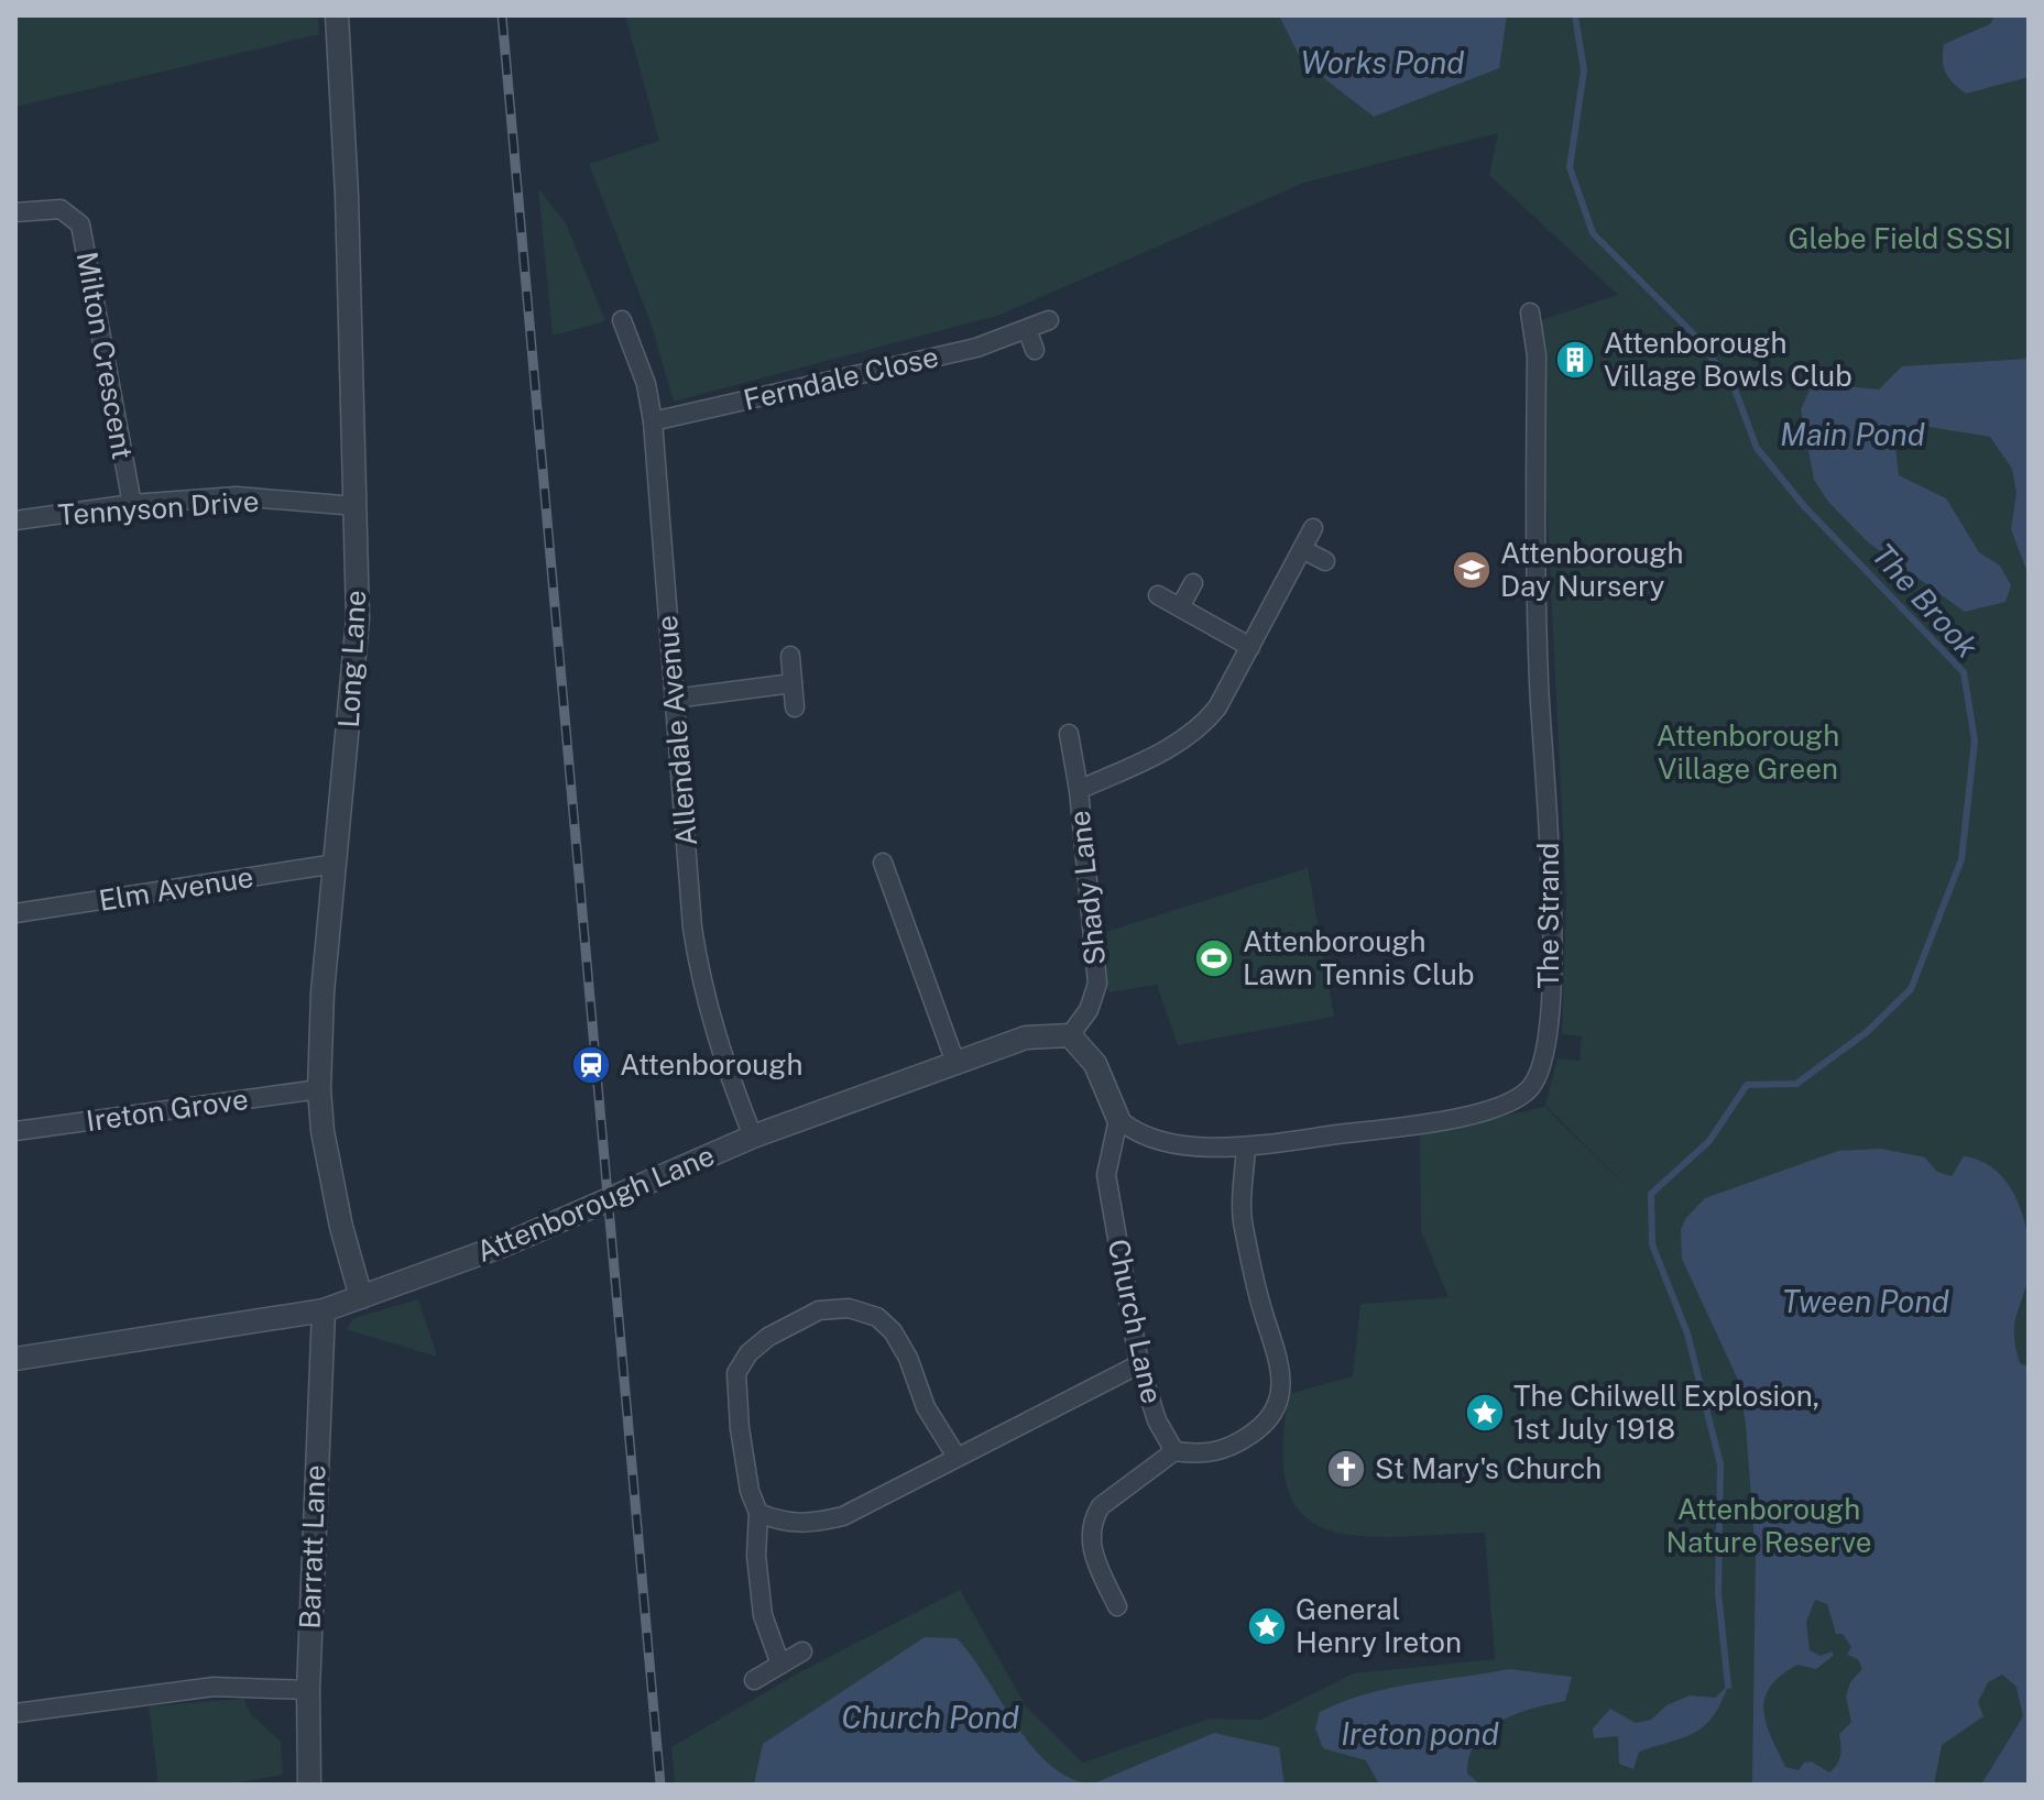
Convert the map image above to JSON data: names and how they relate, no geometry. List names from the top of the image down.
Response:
{
  "streets": {
    "street": [
      "Milton Crescent",
      "Ferndale Close",
      "Tennyson Drive",
      "Long Lane",
      "Allendale Avenue",
      "Shady Lane",
      "Elm Avenue",
      "The Strand",
      "Ireton Grove",
      "Attenborough Lane",
      "Church Lane",
      "Barratt Lane"
    ]
  },
  "crossings": [
    ["Milton Crescent", "Tennyson Drive"],
    ["Ferndale Close", "Allendale Avenue"],
    ["Tennyson Drive", "Long Lane"],
    ["Long Lane", "Elm Avenue"],
    ["Long Lane", "Ireton Grove"],
    ["Long Lane", "Attenborough Lane"],
    ["Allendale Avenue", "Attenborough Lane"],
    ["Shady Lane", "Attenborough Lane"],
    ["The Strand", "Church Lane"],
    ["Attenborough Lane", "Barratt Lane"]
  ],
  "water": [
    "Works Pond",
    "Main Pond",
    "The Brook",
    "Tween Pond",
    "Church Pond",
    "Ireton pond"
  ],
  "parks": ["Glebe Field SSSI", "Attenborough Village Green", "Attenborough Nature Reserve"],
  "places": {
    "building": ["Attenborough Village Bowls Club"],
    "school or university": ["Attenborough Day Nursery"],
    "sports": ["Attenborough Lawn Tennis Club"],
    "station": ["Attenborough"],
    "place": ["The Chilwell Explosion, 1st July 1918", "General Henry Ireton"],
    "church": ["St Mary's Church"]
  }
}
